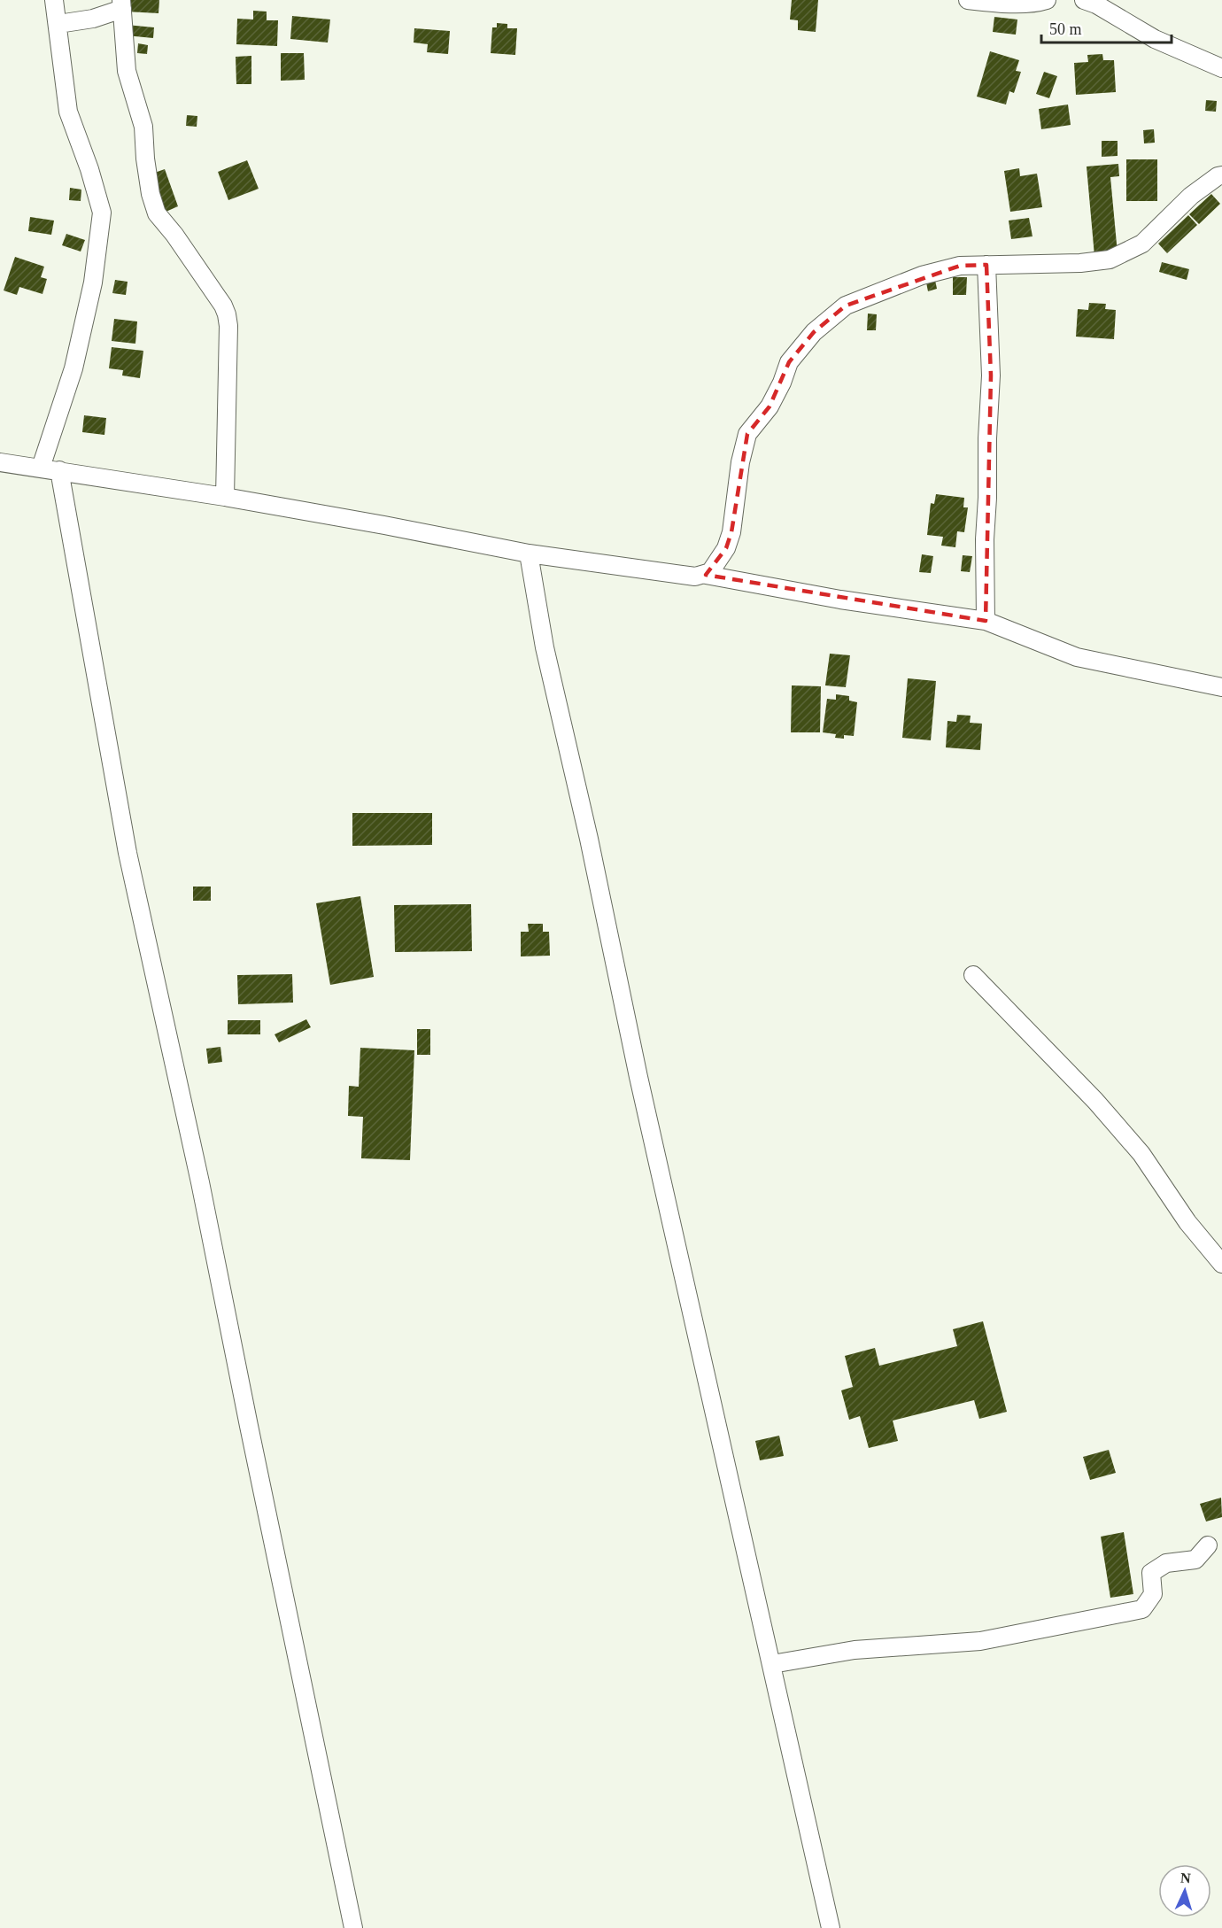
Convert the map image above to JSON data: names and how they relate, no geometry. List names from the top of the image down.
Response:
{
  "scale_bar": "50 m",
  "north": "top"
}
